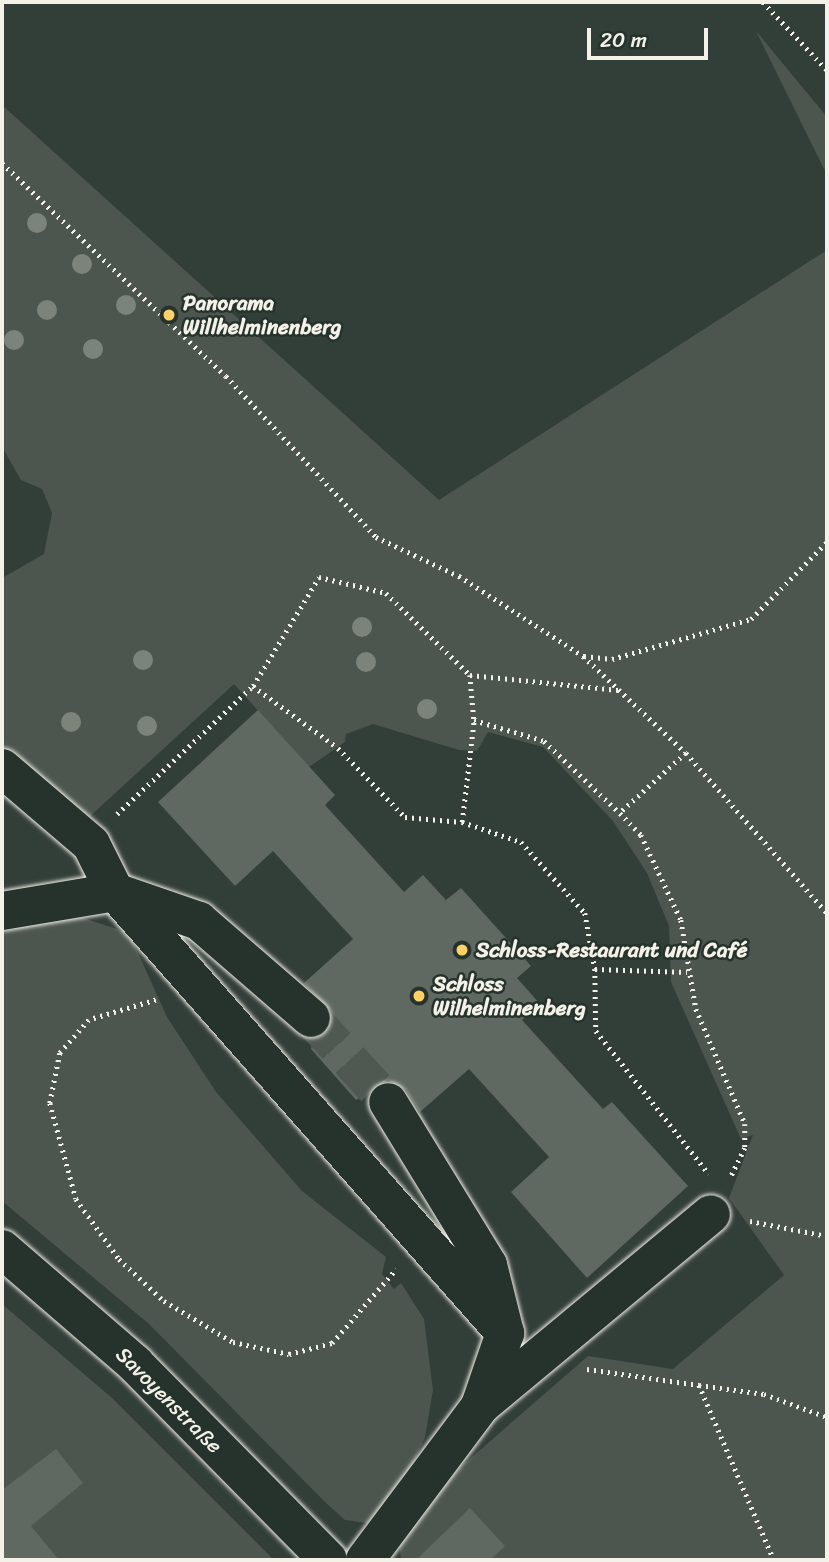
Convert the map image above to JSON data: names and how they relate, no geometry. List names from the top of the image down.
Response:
{
  "streets": {
    "street": ["Savoyenstraße"]
  },
  "places": ["Panorama Willhelminenberg", "Schloss-Restaurant und Café", "Schloss Wilhelminenberg"],
  "scale_bar": "20 m"
}
